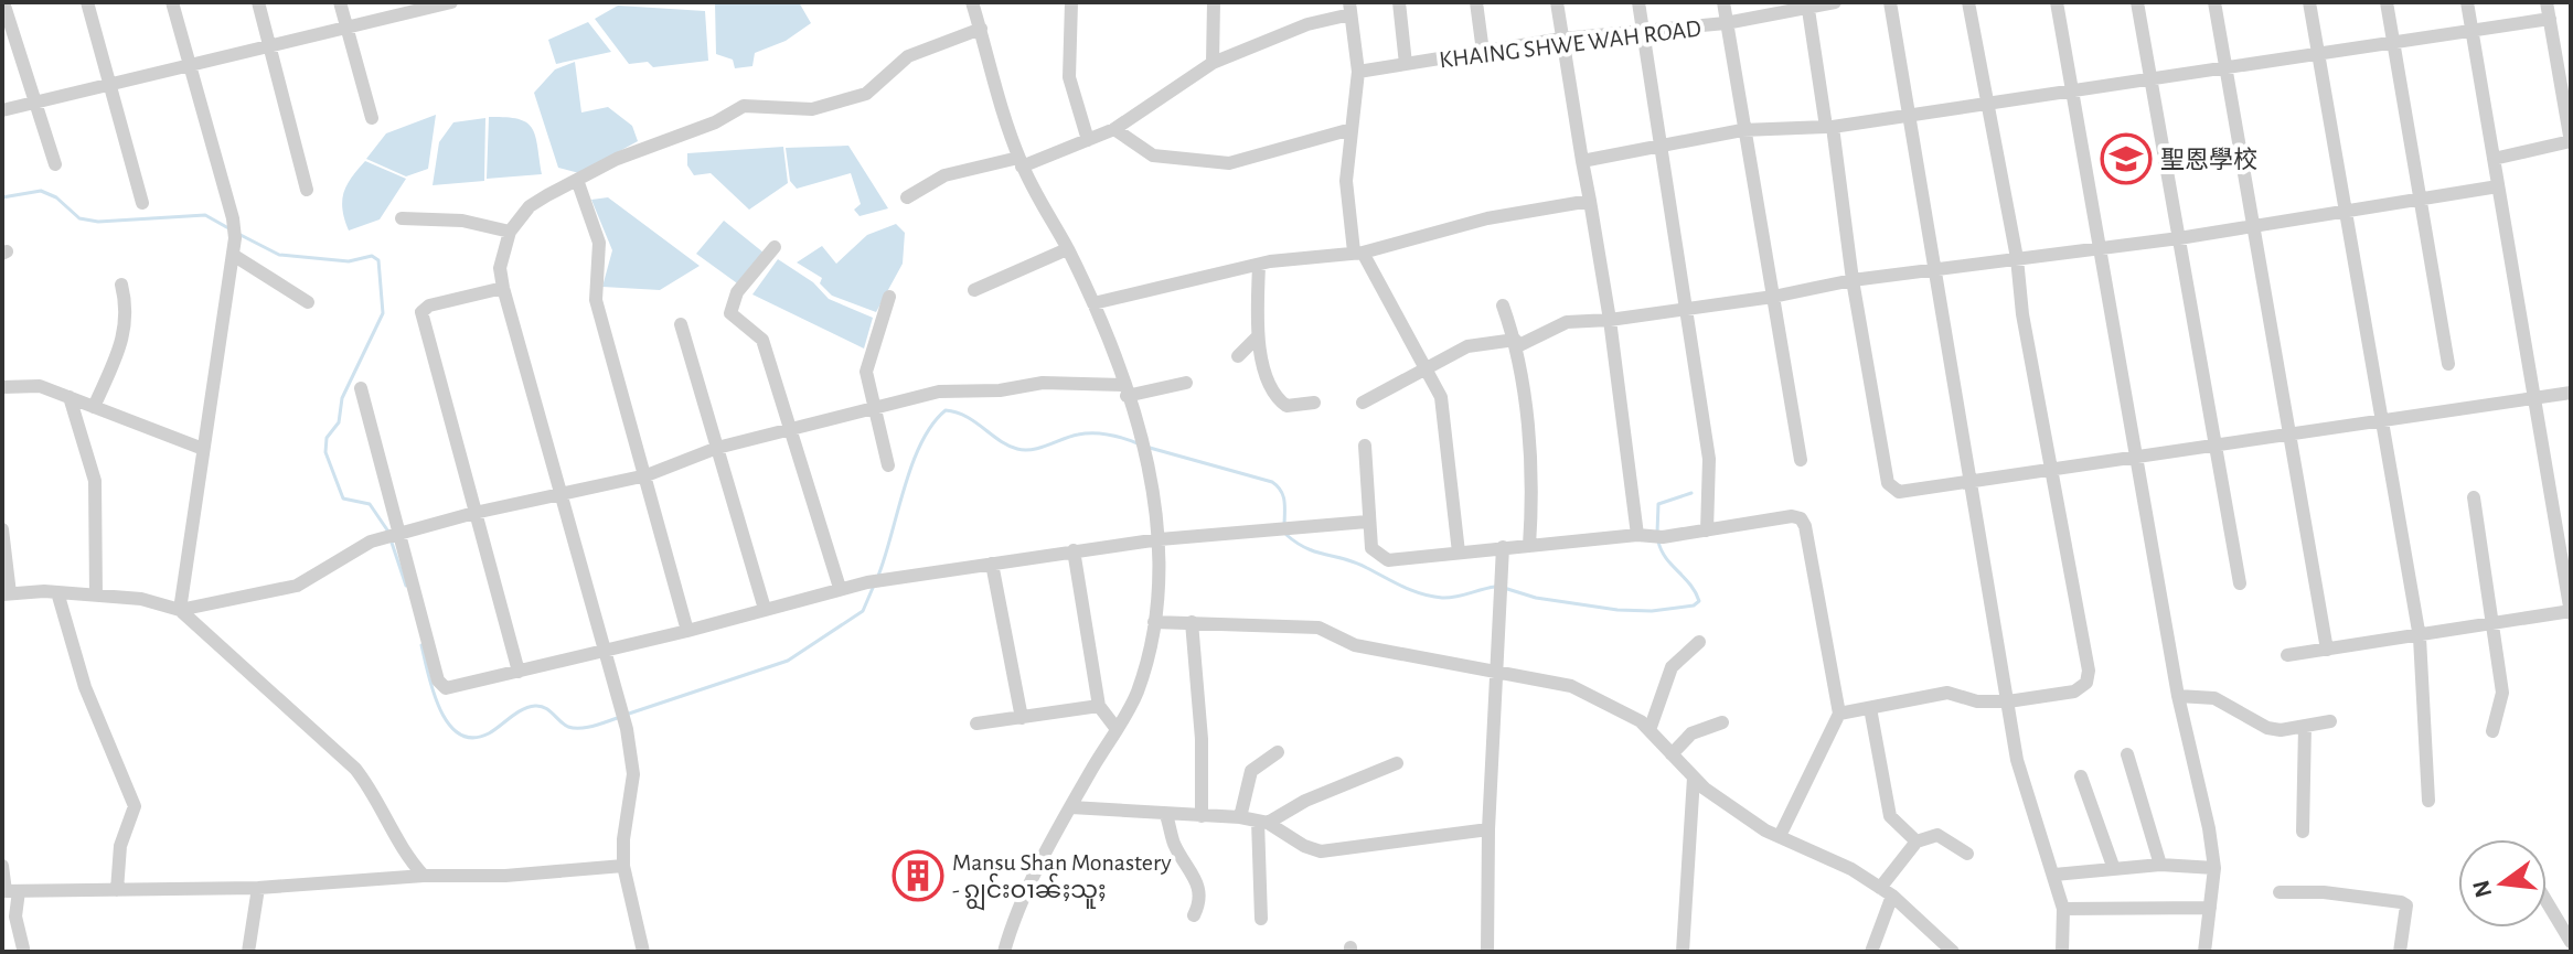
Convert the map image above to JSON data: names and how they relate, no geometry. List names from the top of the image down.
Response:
{
  "streets": {
    "street": ["KHAING SHWE WAH ROAD"]
  },
  "places": {
    "school or university": ["聖恩學校"],
    "building": ["Mansu Shan Monastery - ၵျွင်းဝၢၼ်ႈသူႈ"]
  },
  "north": "left"
}
